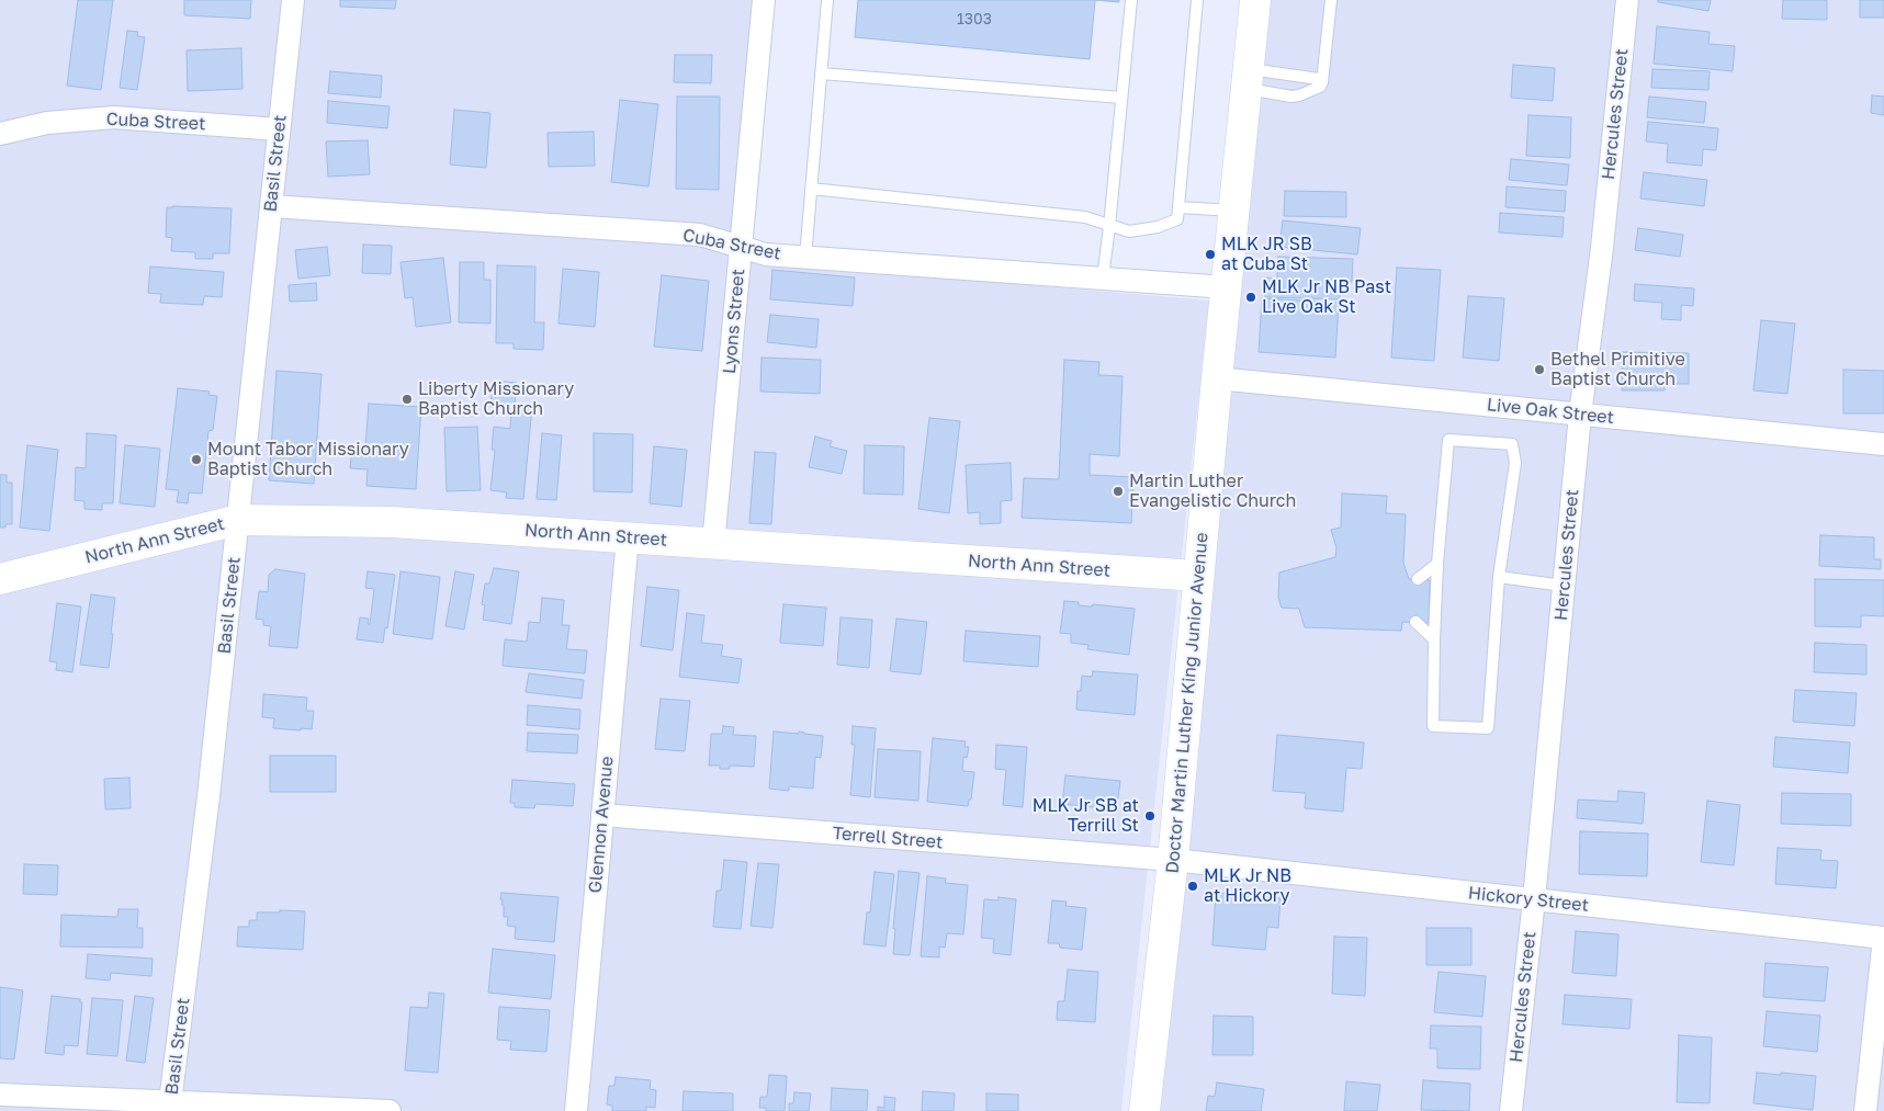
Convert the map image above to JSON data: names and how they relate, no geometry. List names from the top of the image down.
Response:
{
  "streets": {
    "street": [
      "Hercules Street",
      "Cuba Street",
      "Basil Street",
      "Lyons Street",
      "Live Oak Street",
      "North Ann Street",
      "Doctor Martin Luther King Junior Avenue",
      "Glennon Avenue",
      "Terrell Street",
      "Hickory Street"
    ]
  },
  "crossings": [
    ["Hercules Street", "Live Oak Street"],
    ["Hercules Street", "Hickory Street"],
    ["Cuba Street", "Basil Street"],
    ["Cuba Street", "Lyons Street"],
    ["Cuba Street", "Doctor Martin Luther King Junior Avenue"],
    ["Basil Street", "North Ann Street"],
    ["Lyons Street", "North Ann Street"],
    ["Live Oak Street", "Doctor Martin Luther King Junior Avenue"],
    ["North Ann Street", "Doctor Martin Luther King Junior Avenue"],
    ["North Ann Street", "Glennon Avenue"],
    ["Doctor Martin Luther King Junior Avenue", "Terrell Street"],
    ["Doctor Martin Luther King Junior Avenue", "Hickory Street"],
    ["Glennon Avenue", "Terrell Street"],
    ["Terrell Street", "Hickory Street"]
  ],
  "places": [
    "MLK JR SB at Cuba St",
    "MLK Jr NB Past Live Oak St",
    "Bethel Primitive Baptist Church",
    "Liberty Missionary Baptist Church",
    "Mount Tabor Missionary Baptist Church",
    "Martin Luther Evangelistic Church",
    "MLK Jr SB at Terrill St",
    "MLK Jr NB at Hickory"
  ],
  "house_numbers": ["1303"]
}
